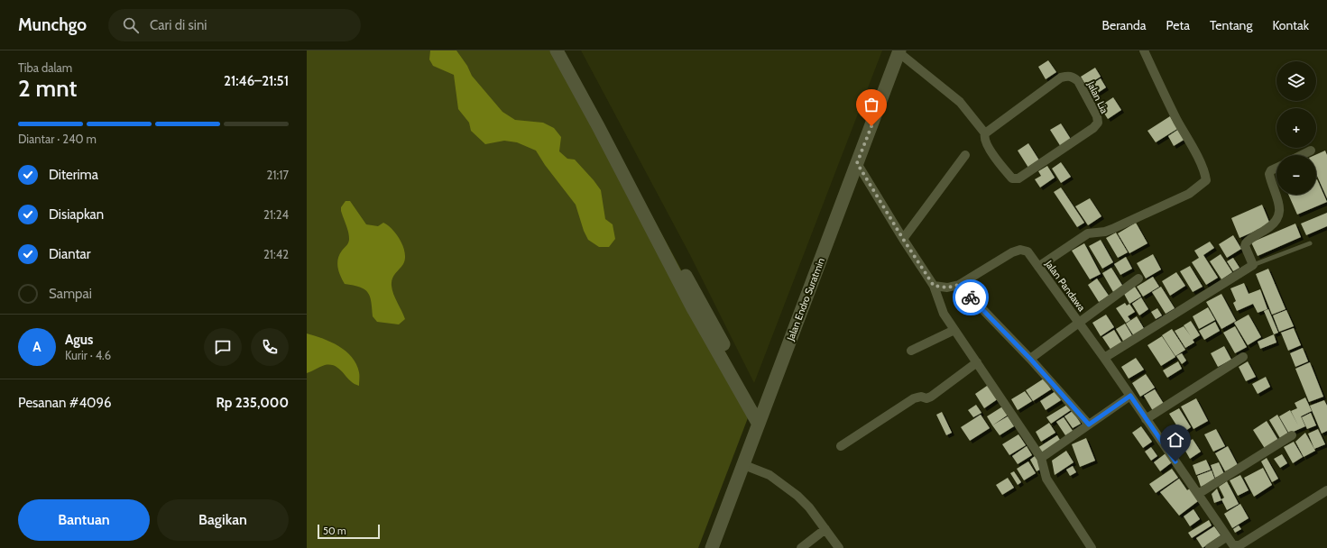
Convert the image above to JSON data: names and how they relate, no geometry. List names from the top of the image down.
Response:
{
  "streets": {
    "street": ["Jalan Lia", "Jalan Pandawa", "Jalan Endro Suratmin"]
  },
  "crossings": [
    ["Jalan Lia", "Jalan Endro Suratmin"]
  ],
  "scale_bar": "50 m",
  "page": {
    "header": "Munchgo",
    "search": "Cari di sini",
    "nav": [
      "Beranda",
      "Peta",
      "Tentang",
      "Kontak"
    ],
    "heading": ["2 mnt", "Tiba dalam", "21:46–21:51"],
    "panel": [
      "Agus",
      "Kurir · 4.6",
      "Pesanan #4096",
      "Rp 235,000"
    ],
    "map_buttons": ["+", "−"],
    "bar": "Diantar · 240 m",
    "list": [
      ["Diterima", "21:17"],
      ["Disiapkan", "21:24"],
      ["Diantar", "21:42"],
      "Sampai"
    ],
    "round": "A",
    "buttons": ["Bantuan", "Bagikan"],
    "scale": "50 m"
  }
}
